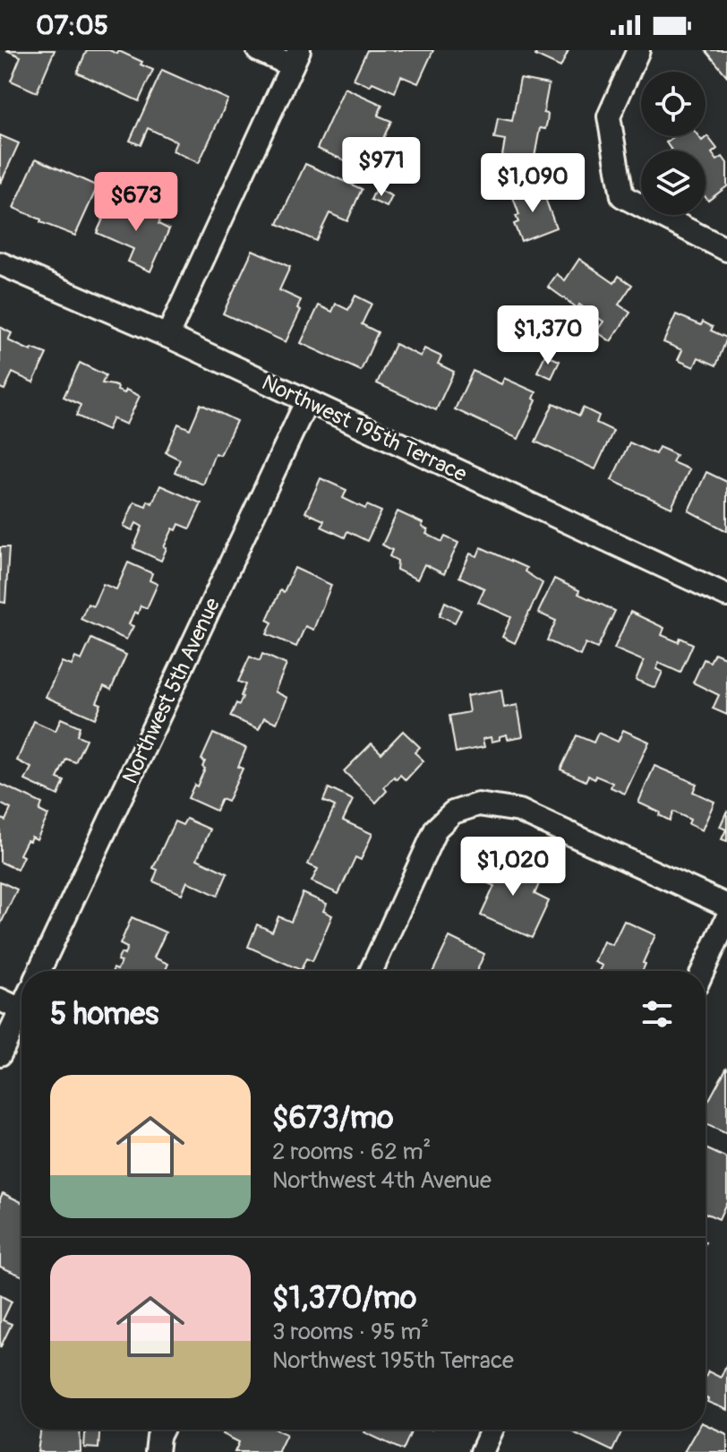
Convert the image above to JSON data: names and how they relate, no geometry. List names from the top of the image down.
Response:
{
  "streets": {
    "street": ["Northwest 195th Terrace", "Northwest 5th Avenue"]
  },
  "crossings": [
    ["Northwest 195th Terrace", "Northwest 5th Avenue"]
  ],
  "page": {
    "status": "07:05",
    "price": [
      "$971",
      "$1,090",
      "$673",
      "$1,370",
      "$1,020"
    ],
    "heading": "5 homes",
    "list": [
      {
        "name": "$673/mo",
        "note": "2 rooms · 62 m² · Northwest 4th Avenue"
      },
      {
        "name": "$1,370/mo",
        "note": "3 rooms · 95 m² · Northwest 195th Terrace"
      }
    ]
  }
}
